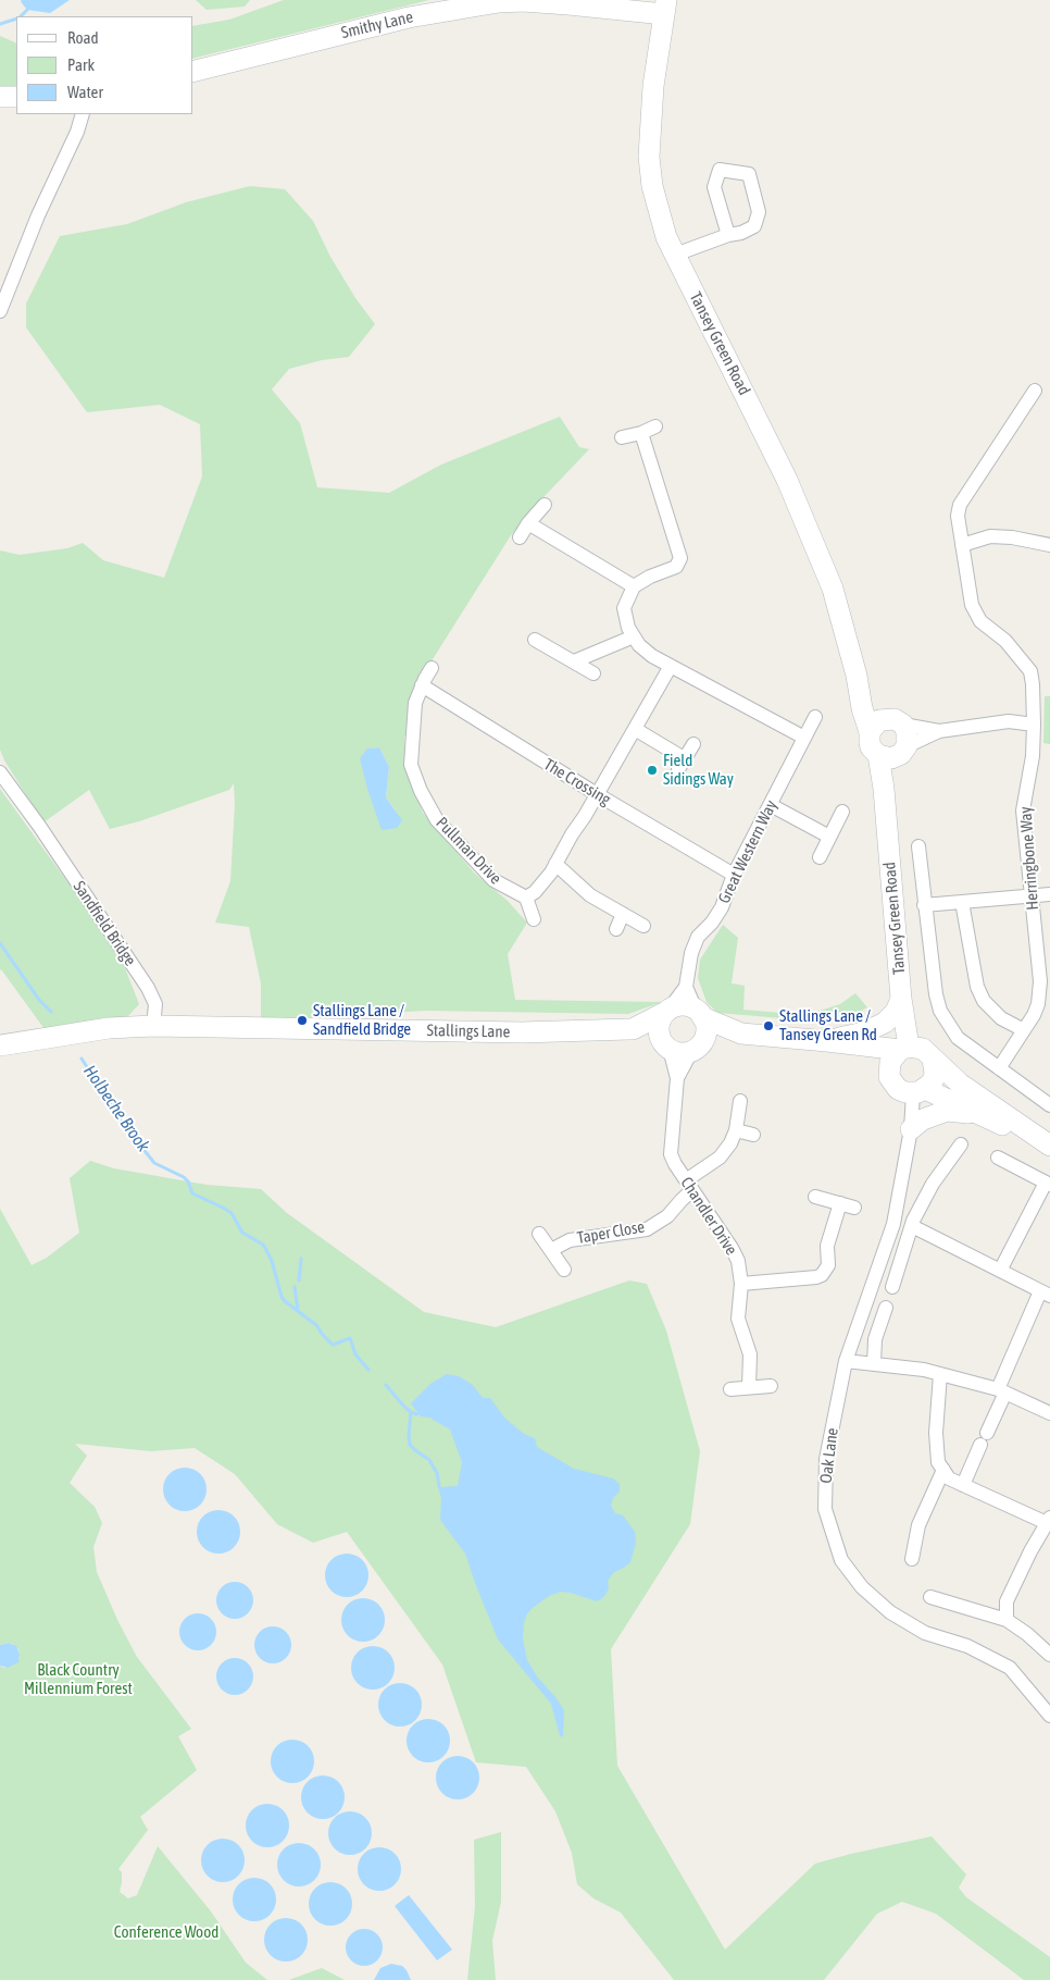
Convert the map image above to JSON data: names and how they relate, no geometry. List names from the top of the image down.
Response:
{
  "streets": {
    "main road": ["Smithy Lane", "Tansey Green Road", "Stallings Lane"],
    "street": [
      "The Crossing",
      "Pullman Drive",
      "Great Western Way",
      "Herringbone Way",
      "Sandfield Bridge",
      "Chandler Drive",
      "Taper Close",
      "Oak Lane"
    ]
  },
  "crossings": [
    ["Smithy Lane", "Tansey Green Road"],
    ["Tansey Green Road", "Oak Lane"],
    ["The Crossing", "Pullman Drive"],
    ["The Crossing", "Great Western Way"],
    ["Sandfield Bridge", "Stallings Lane"],
    ["Stallings Lane", "Chandler Drive"],
    ["Chandler Drive", "Taper Close"]
  ],
  "water": ["Holbeche Brook"],
  "parks": ["Black Country Millennium Forest", "Conference Wood"],
  "places": ["Field Sidings Way", "Stallings Lane / Sandfield Bridge", "Stallings Lane / Tansey Green Rd"],
  "legend": ["Road", "Park", "Water"]
}
